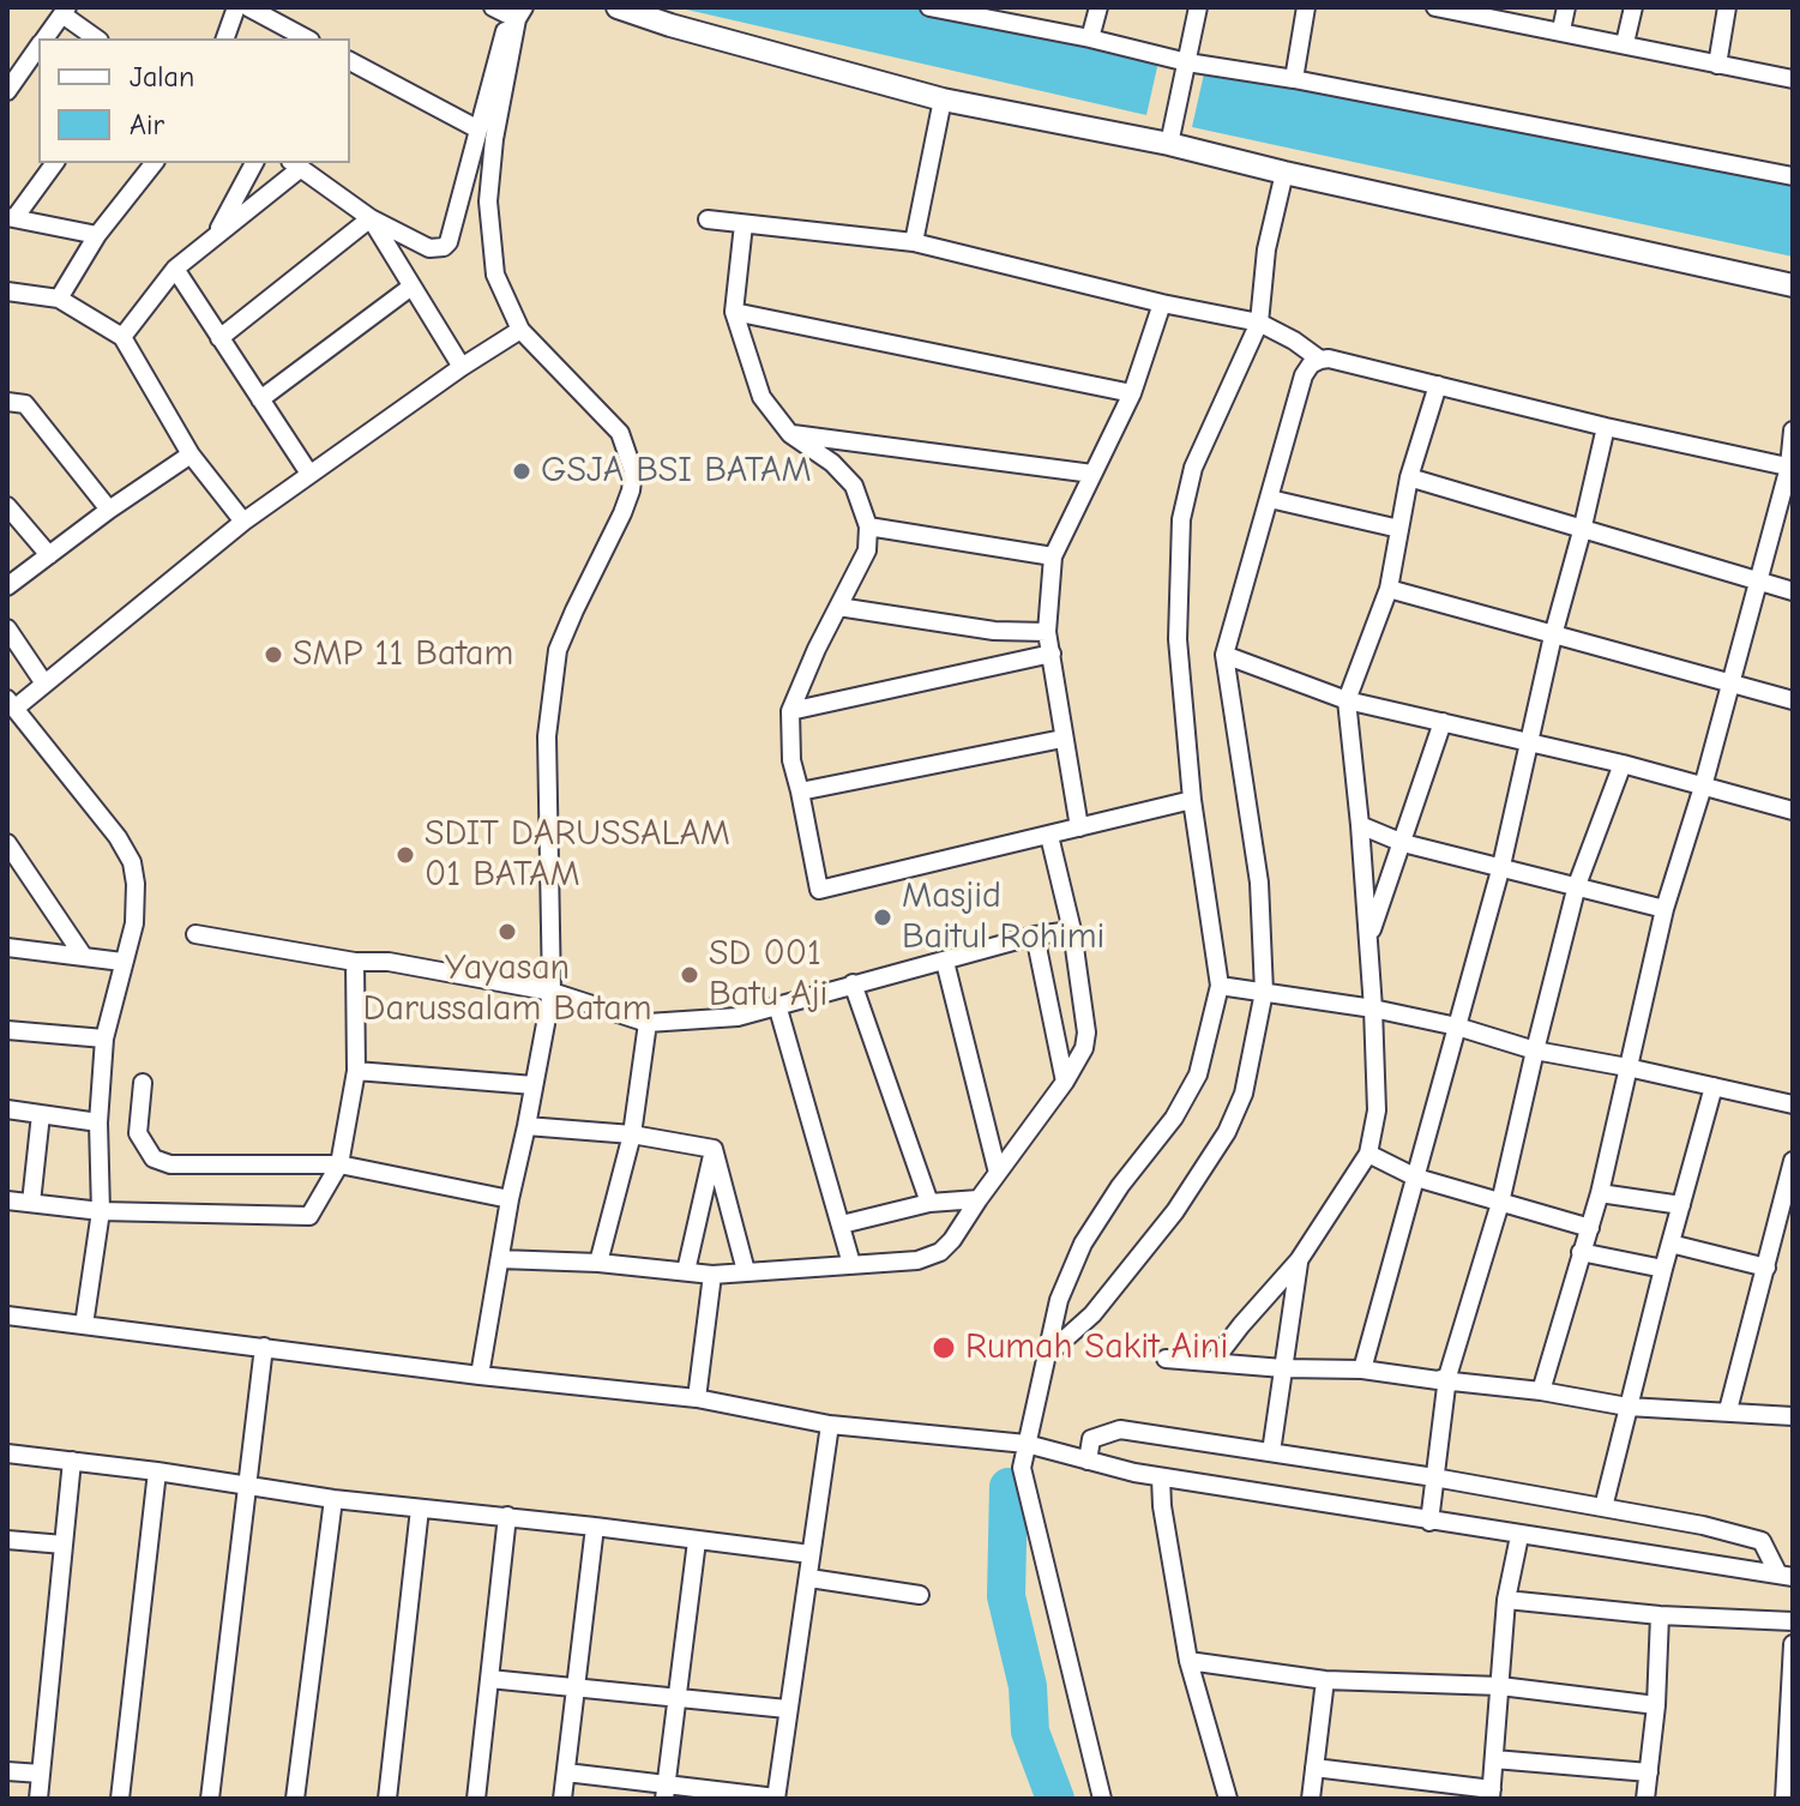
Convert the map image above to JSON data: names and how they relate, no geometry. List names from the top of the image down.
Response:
{
  "places": [
    "GSJA BSI BATAM",
    "SMP 11 Batam",
    "SDIT DARUSSALAM 01 BATAM",
    "Masjid Baitul Rohimi",
    "Yayasan Darussalam Batam",
    "SD 001 Batu Aji",
    "Rumah Sakit Aini"
  ],
  "legend": ["Jalan", "Air"]
}
